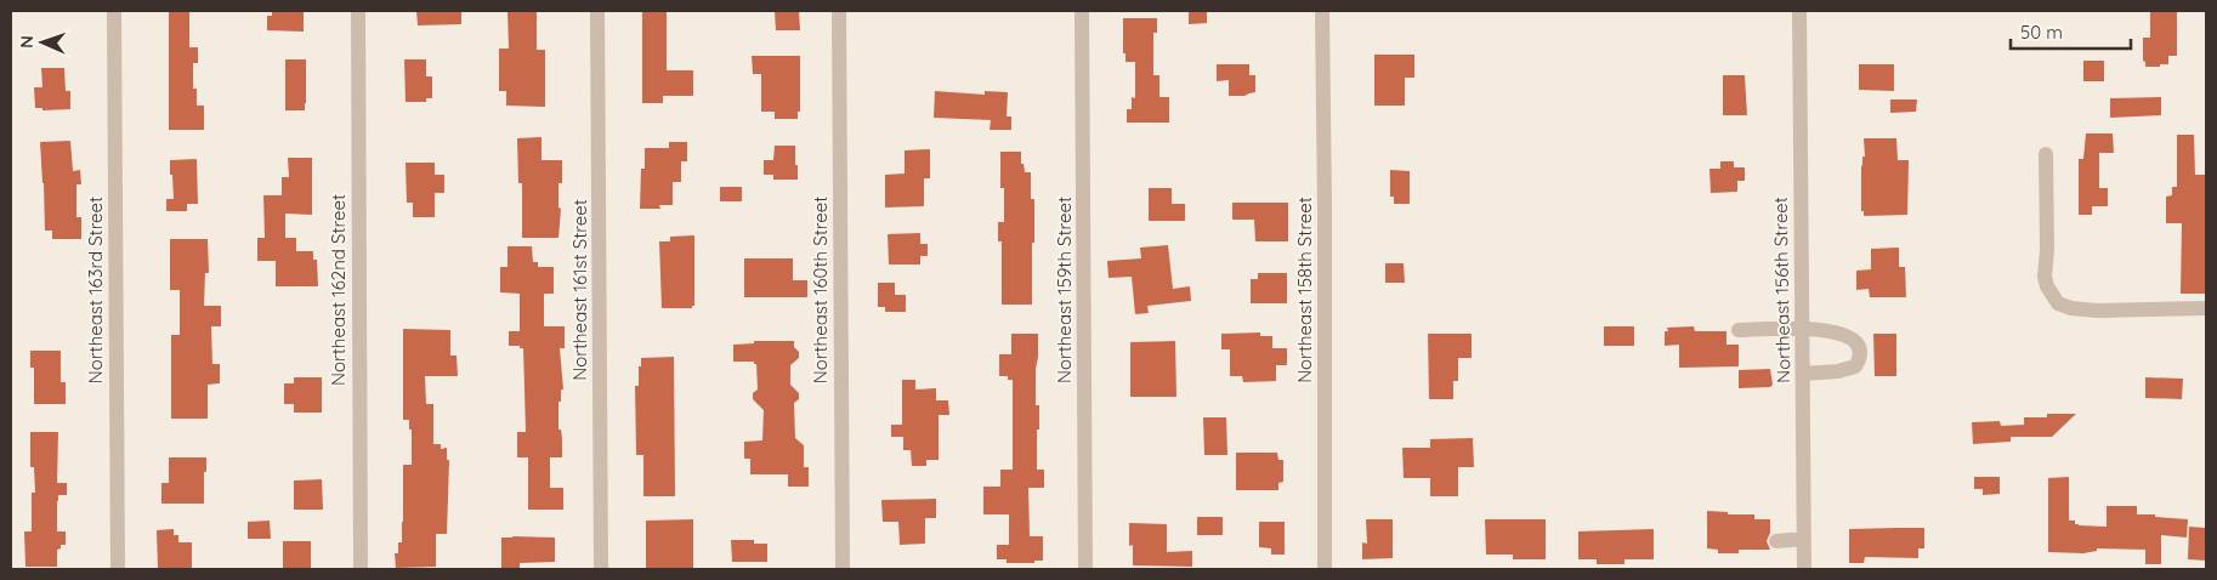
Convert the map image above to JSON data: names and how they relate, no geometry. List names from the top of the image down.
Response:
{
  "streets": {
    "street": [
      "Northeast 163rd Street",
      "Northeast 162nd Street",
      "Northeast 161st Street",
      "Northeast 160th Street",
      "Northeast 159th Street",
      "Northeast 158th Street",
      "Northeast 156th Street"
    ]
  },
  "scale_bar": "50 m",
  "north": "left"
}
